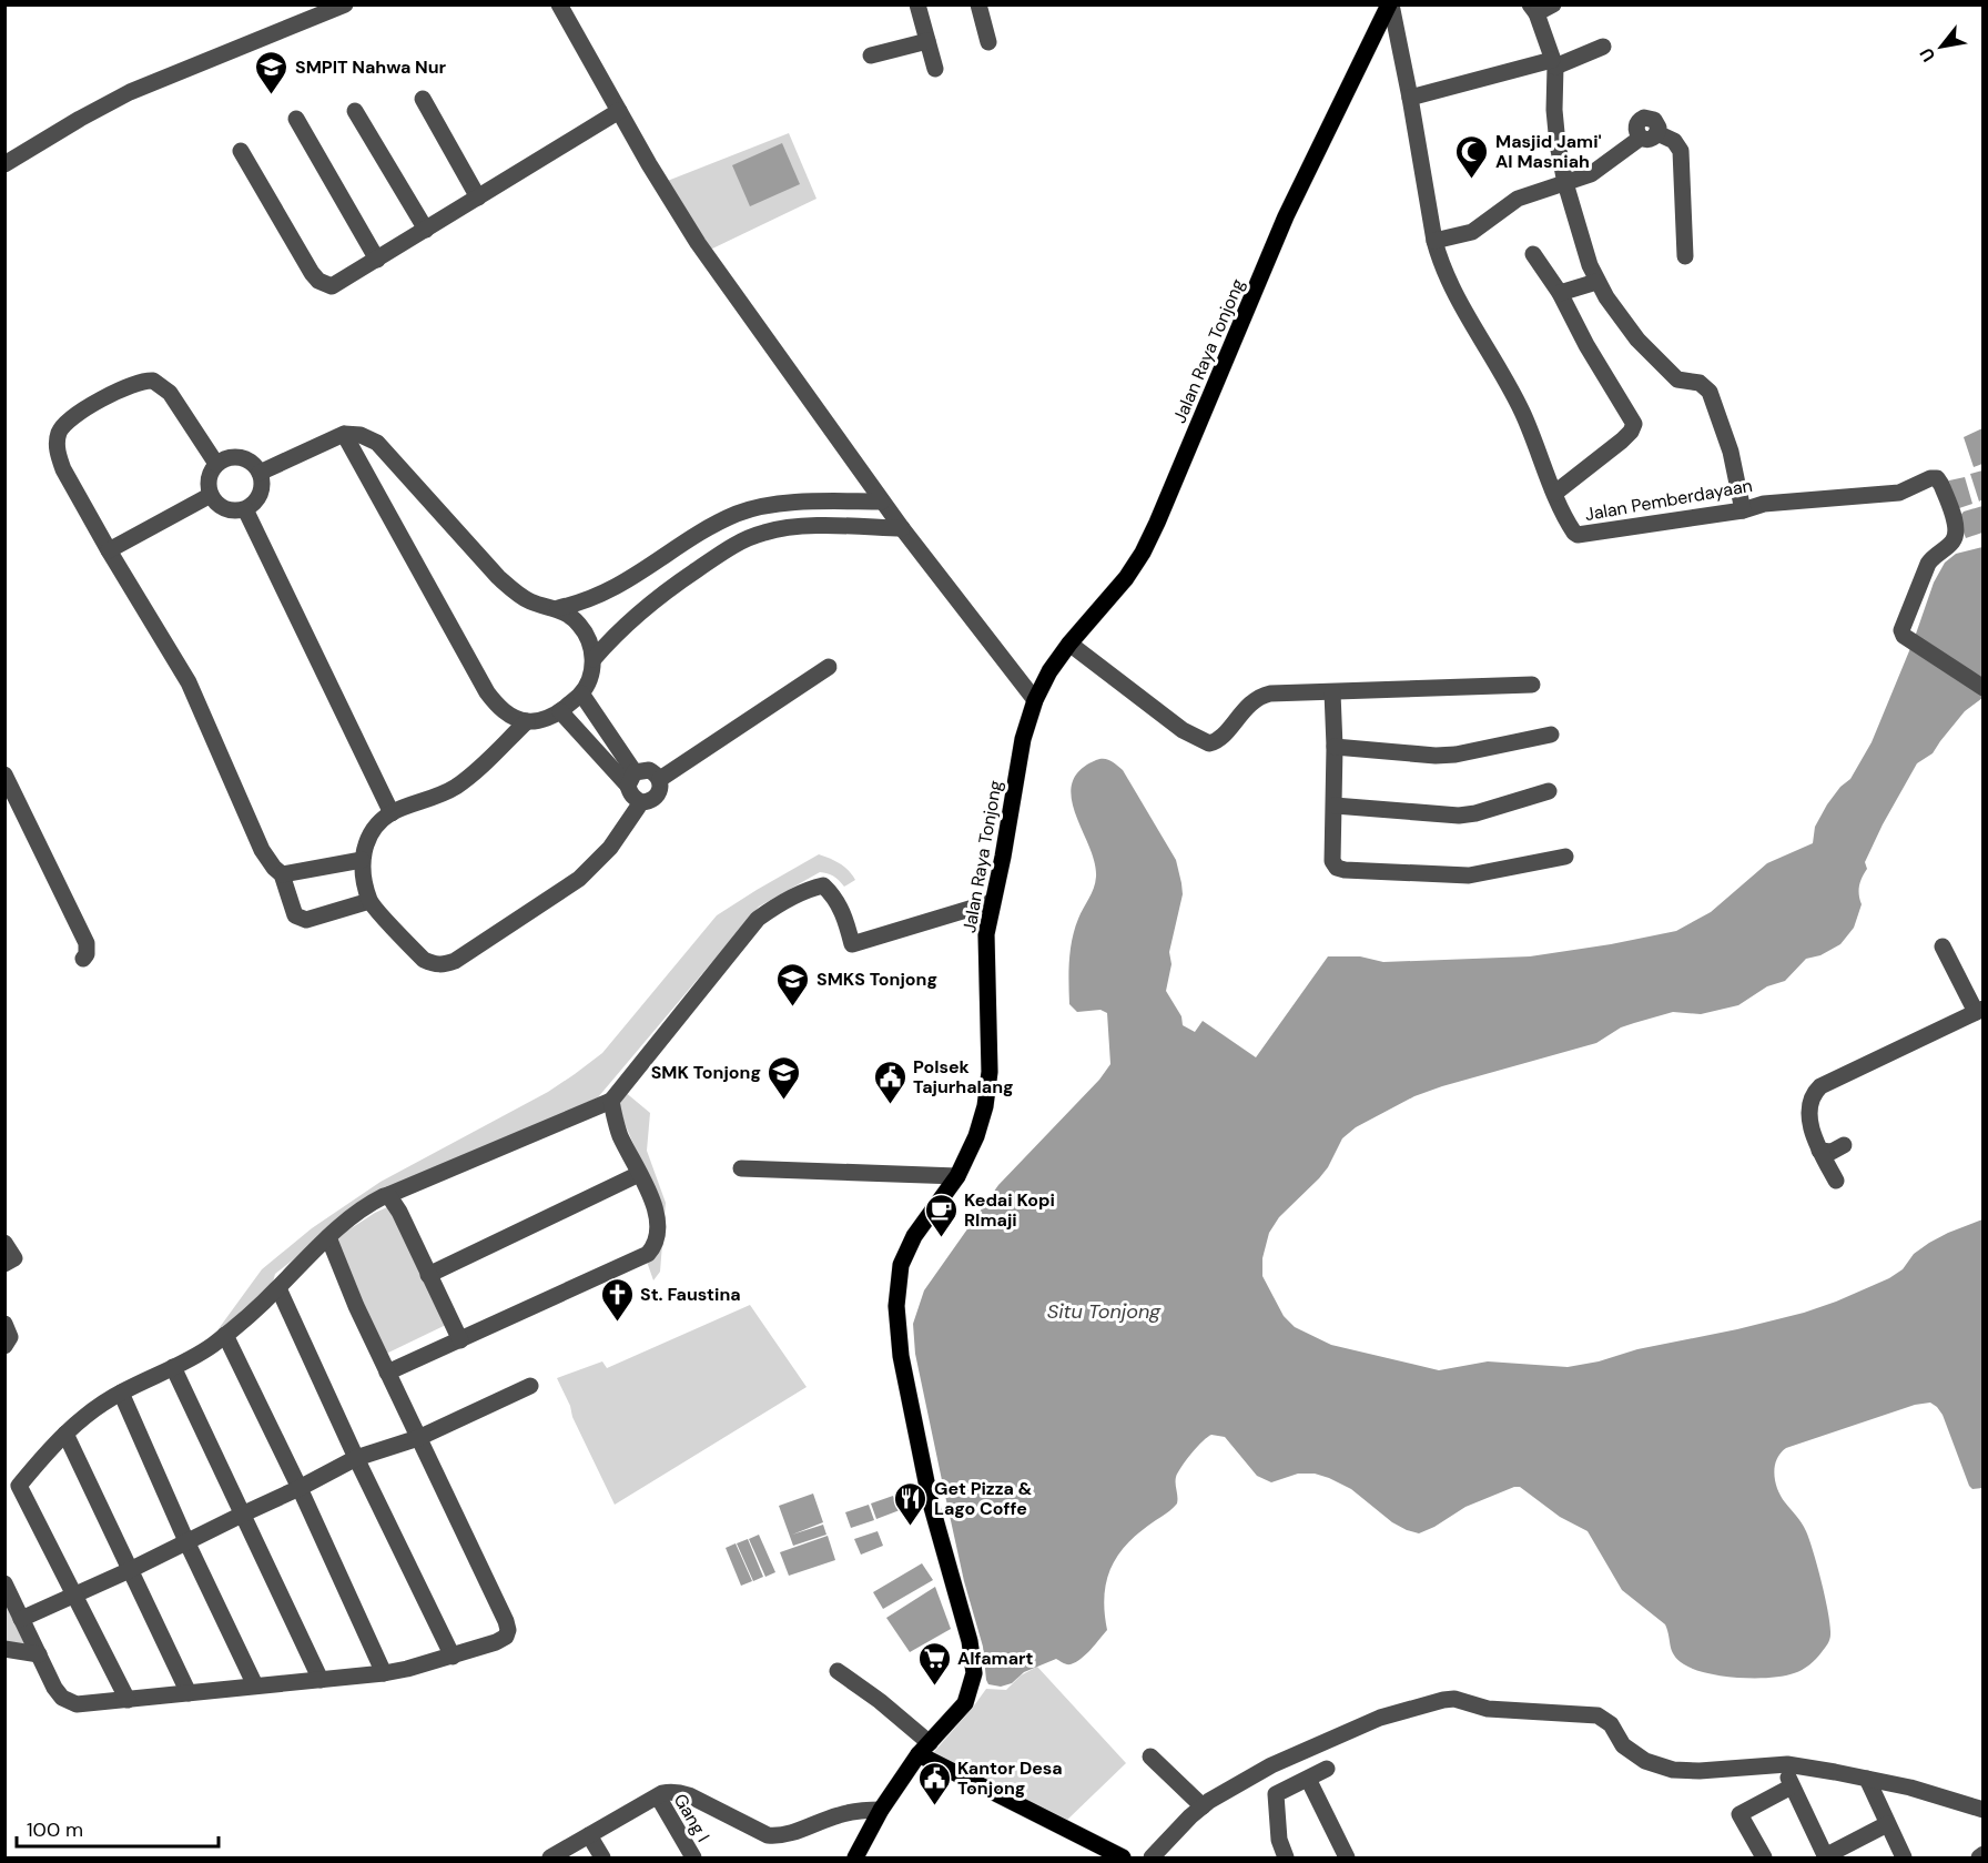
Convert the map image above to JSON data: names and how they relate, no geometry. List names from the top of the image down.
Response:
{
  "streets": {
    "main road": ["Jalan Raya Tonjong"],
    "street": ["Jalan Pemberdayaan", "Gang I"]
  },
  "crossings": [
    ["Jalan Raya Tonjong", "Jalan Pemberdayaan"]
  ],
  "water": ["Situ Tonjong"],
  "places": {
    "school or university": ["SMPIT Nahwa Nur", "SMKS Tonjong", "SMK Tonjong"],
    "mosque": ["Masjid Jami' Al Masniah"],
    "public building": ["Polsek Tajurhalang", "Kantor Desa Tonjong"],
    "cafe": ["Kedai Kopi RImaji"],
    "church": ["St. Faustina"],
    "restaurant": ["Get Pizza & Lago Coffe"],
    "supermarket": ["Alfamart"]
  },
  "scale_bar": "100 m",
  "north": "bottom left"
}
